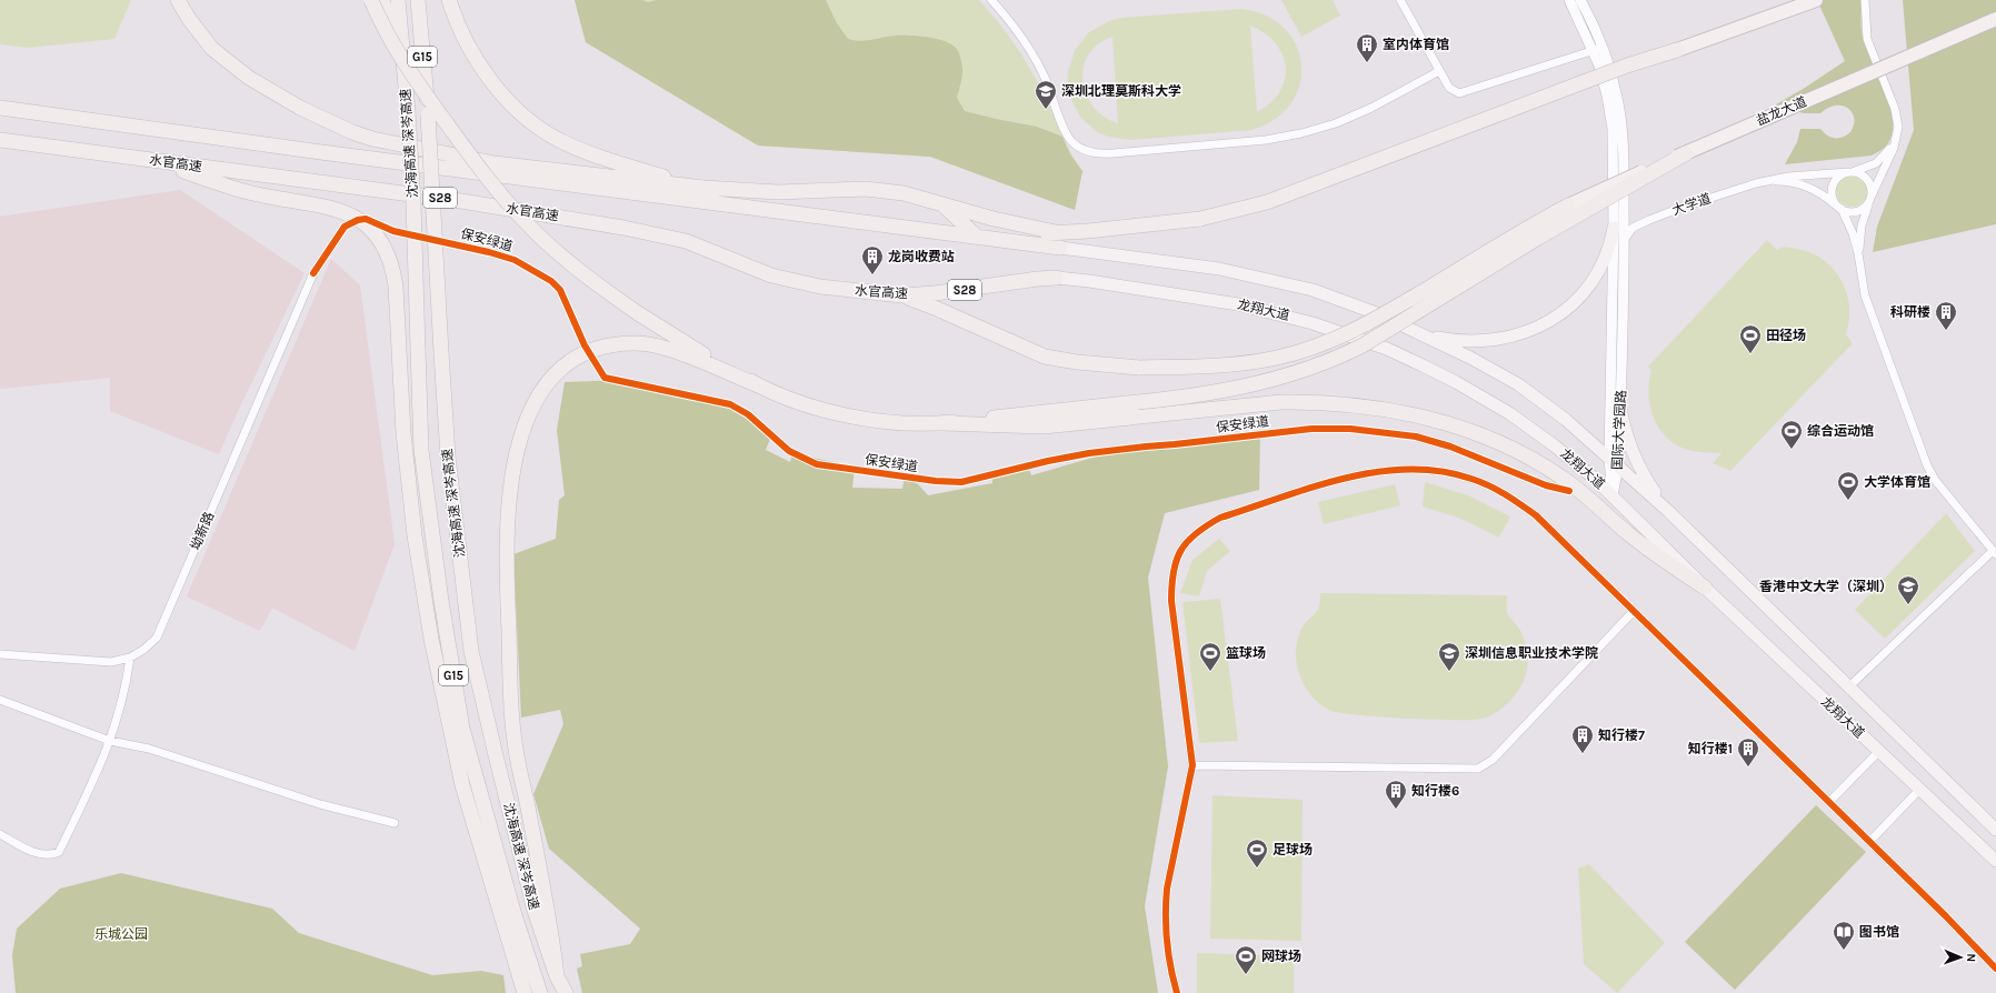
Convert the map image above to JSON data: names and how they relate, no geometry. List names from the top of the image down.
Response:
{
  "streets": {
    "highway": [
      "G15",
      "盐龙大道",
      "沈海高速 深岑高速",
      "水官高速",
      "S28"
    ],
    "main road": ["龙翔大道"],
    "street": ["大学道", "国际大学园路", "坳新路"],
    "cycle path": ["保安绿道"]
  },
  "crossings": [
    ["水官高速", "龙翔大道"],
    ["S28", "龙翔大道"],
    ["大学道", "国际大学园路"],
    ["龙翔大道", "国际大学园路"]
  ],
  "parks": ["乐城公园"],
  "places": {
    "building": [
      "室内体育馆",
      "龙岗收费站",
      "科研楼",
      "知行楼7",
      "知行楼1",
      "知行楼6"
    ],
    "school or university": ["深圳北理莫斯科大学", "香港中文大学（深圳）", "深圳信息职业技术学院"],
    "sports": [
      "田径场",
      "综合运动馆",
      "大学体育馆",
      "篮球场",
      "足球场",
      "网球场"
    ],
    "library": ["图书馆"]
  },
  "north": "right"
}
